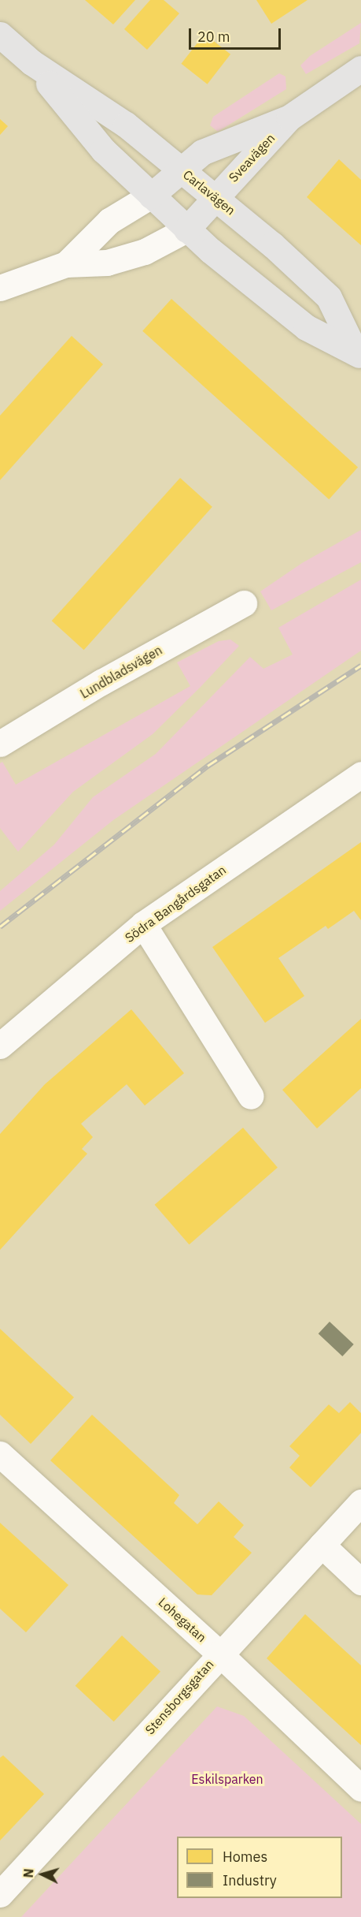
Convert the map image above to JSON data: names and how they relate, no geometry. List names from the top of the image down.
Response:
{
  "streets": {
    "main road": ["Sveavägen", "Carlavägen"],
    "street": [
      "Lundbladsvägen",
      "Södra Bangårdsgatan",
      "Lohegatan",
      "Stensborgsgatan"
    ]
  },
  "crossings": [
    ["Sveavägen", "Carlavägen"],
    ["Lohegatan", "Stensborgsgatan"]
  ],
  "parks": ["Eskilsparken"],
  "legend": ["Homes", "Industry"],
  "scale_bar": "20 m",
  "north": "left"
}
